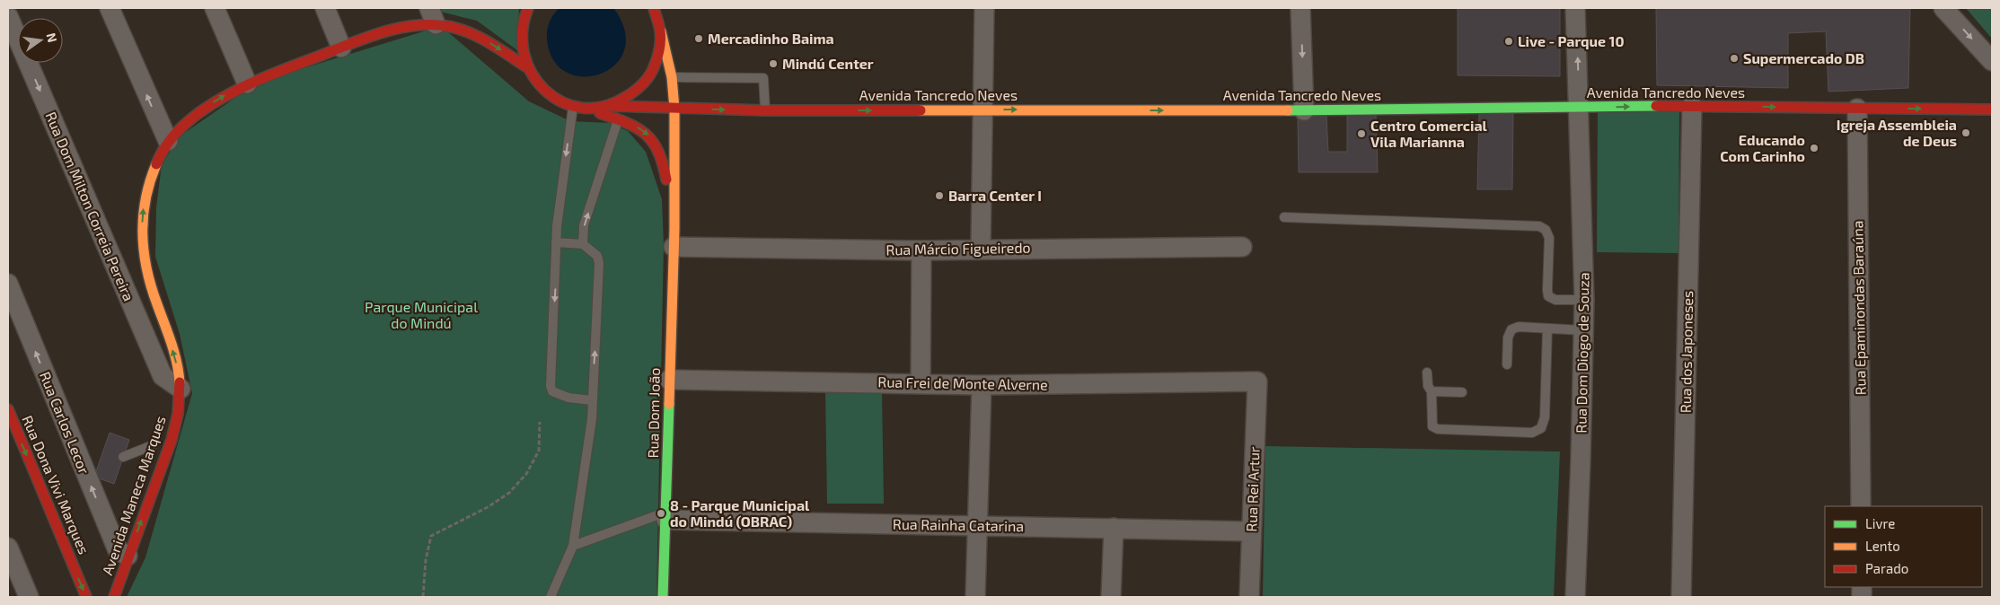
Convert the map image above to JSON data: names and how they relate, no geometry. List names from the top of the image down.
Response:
{
  "streets": {
    "main road": [
      "Avenida Tancredo Neves",
      "Rua Dom João",
      "Rua Dona Vivi Marques",
      "Avenida Maneca Marques"
    ],
    "street": [
      "Rua Dom Milton Correia Pereira",
      "Rua Márcio Figueiredo",
      "Rua Epaminondas Baraúna",
      "Rua dos Japoneses",
      "Rua Dom Diogo de Souza",
      "Rua Frei de Monte Alverne",
      "Rua Carlos Lecor",
      "Rua Rei Artur",
      "Rua Rainha Catarina"
    ]
  },
  "crossings": [
    ["Avenida Tancredo Neves", "Rua Epaminondas Baraúna"],
    ["Avenida Tancredo Neves", "Rua dos Japoneses"],
    ["Avenida Tancredo Neves", "Rua Dom Diogo de Souza"],
    ["Avenida Tancredo Neves", "Rua Dom João"],
    ["Rua Dom Milton Correia Pereira", "Avenida Maneca Marques"],
    ["Rua Márcio Figueiredo", "Rua Dom João"],
    ["Rua Frei de Monte Alverne", "Rua Dom João"],
    ["Rua Frei de Monte Alverne", "Rua Rei Artur"],
    ["Rua Dom João", "Rua Rainha Catarina"],
    ["Rua Carlos Lecor", "Avenida Maneca Marques"],
    ["Rua Rei Artur", "Rua Rainha Catarina"]
  ],
  "one_way": ["Avenida Tancredo Neves", "Rua Carlos Lecor", "Rua Dona Vivi Marques"],
  "parks": ["Parque Municipal do Mindú"],
  "places": [
    "Mercadinho Baima",
    "Live - Parque 10",
    "Supermercado DB",
    "Mindú Center",
    "Igreja Assembleia de Deus",
    "Centro Comercial Vila Marianna",
    "Educando Com Carinho",
    "Barra Center I",
    "8 - Parque Municipal do Mindú (OBRAC)"
  ],
  "legend": ["Livre", "Lento", "Parado"],
  "north": "right"
}
